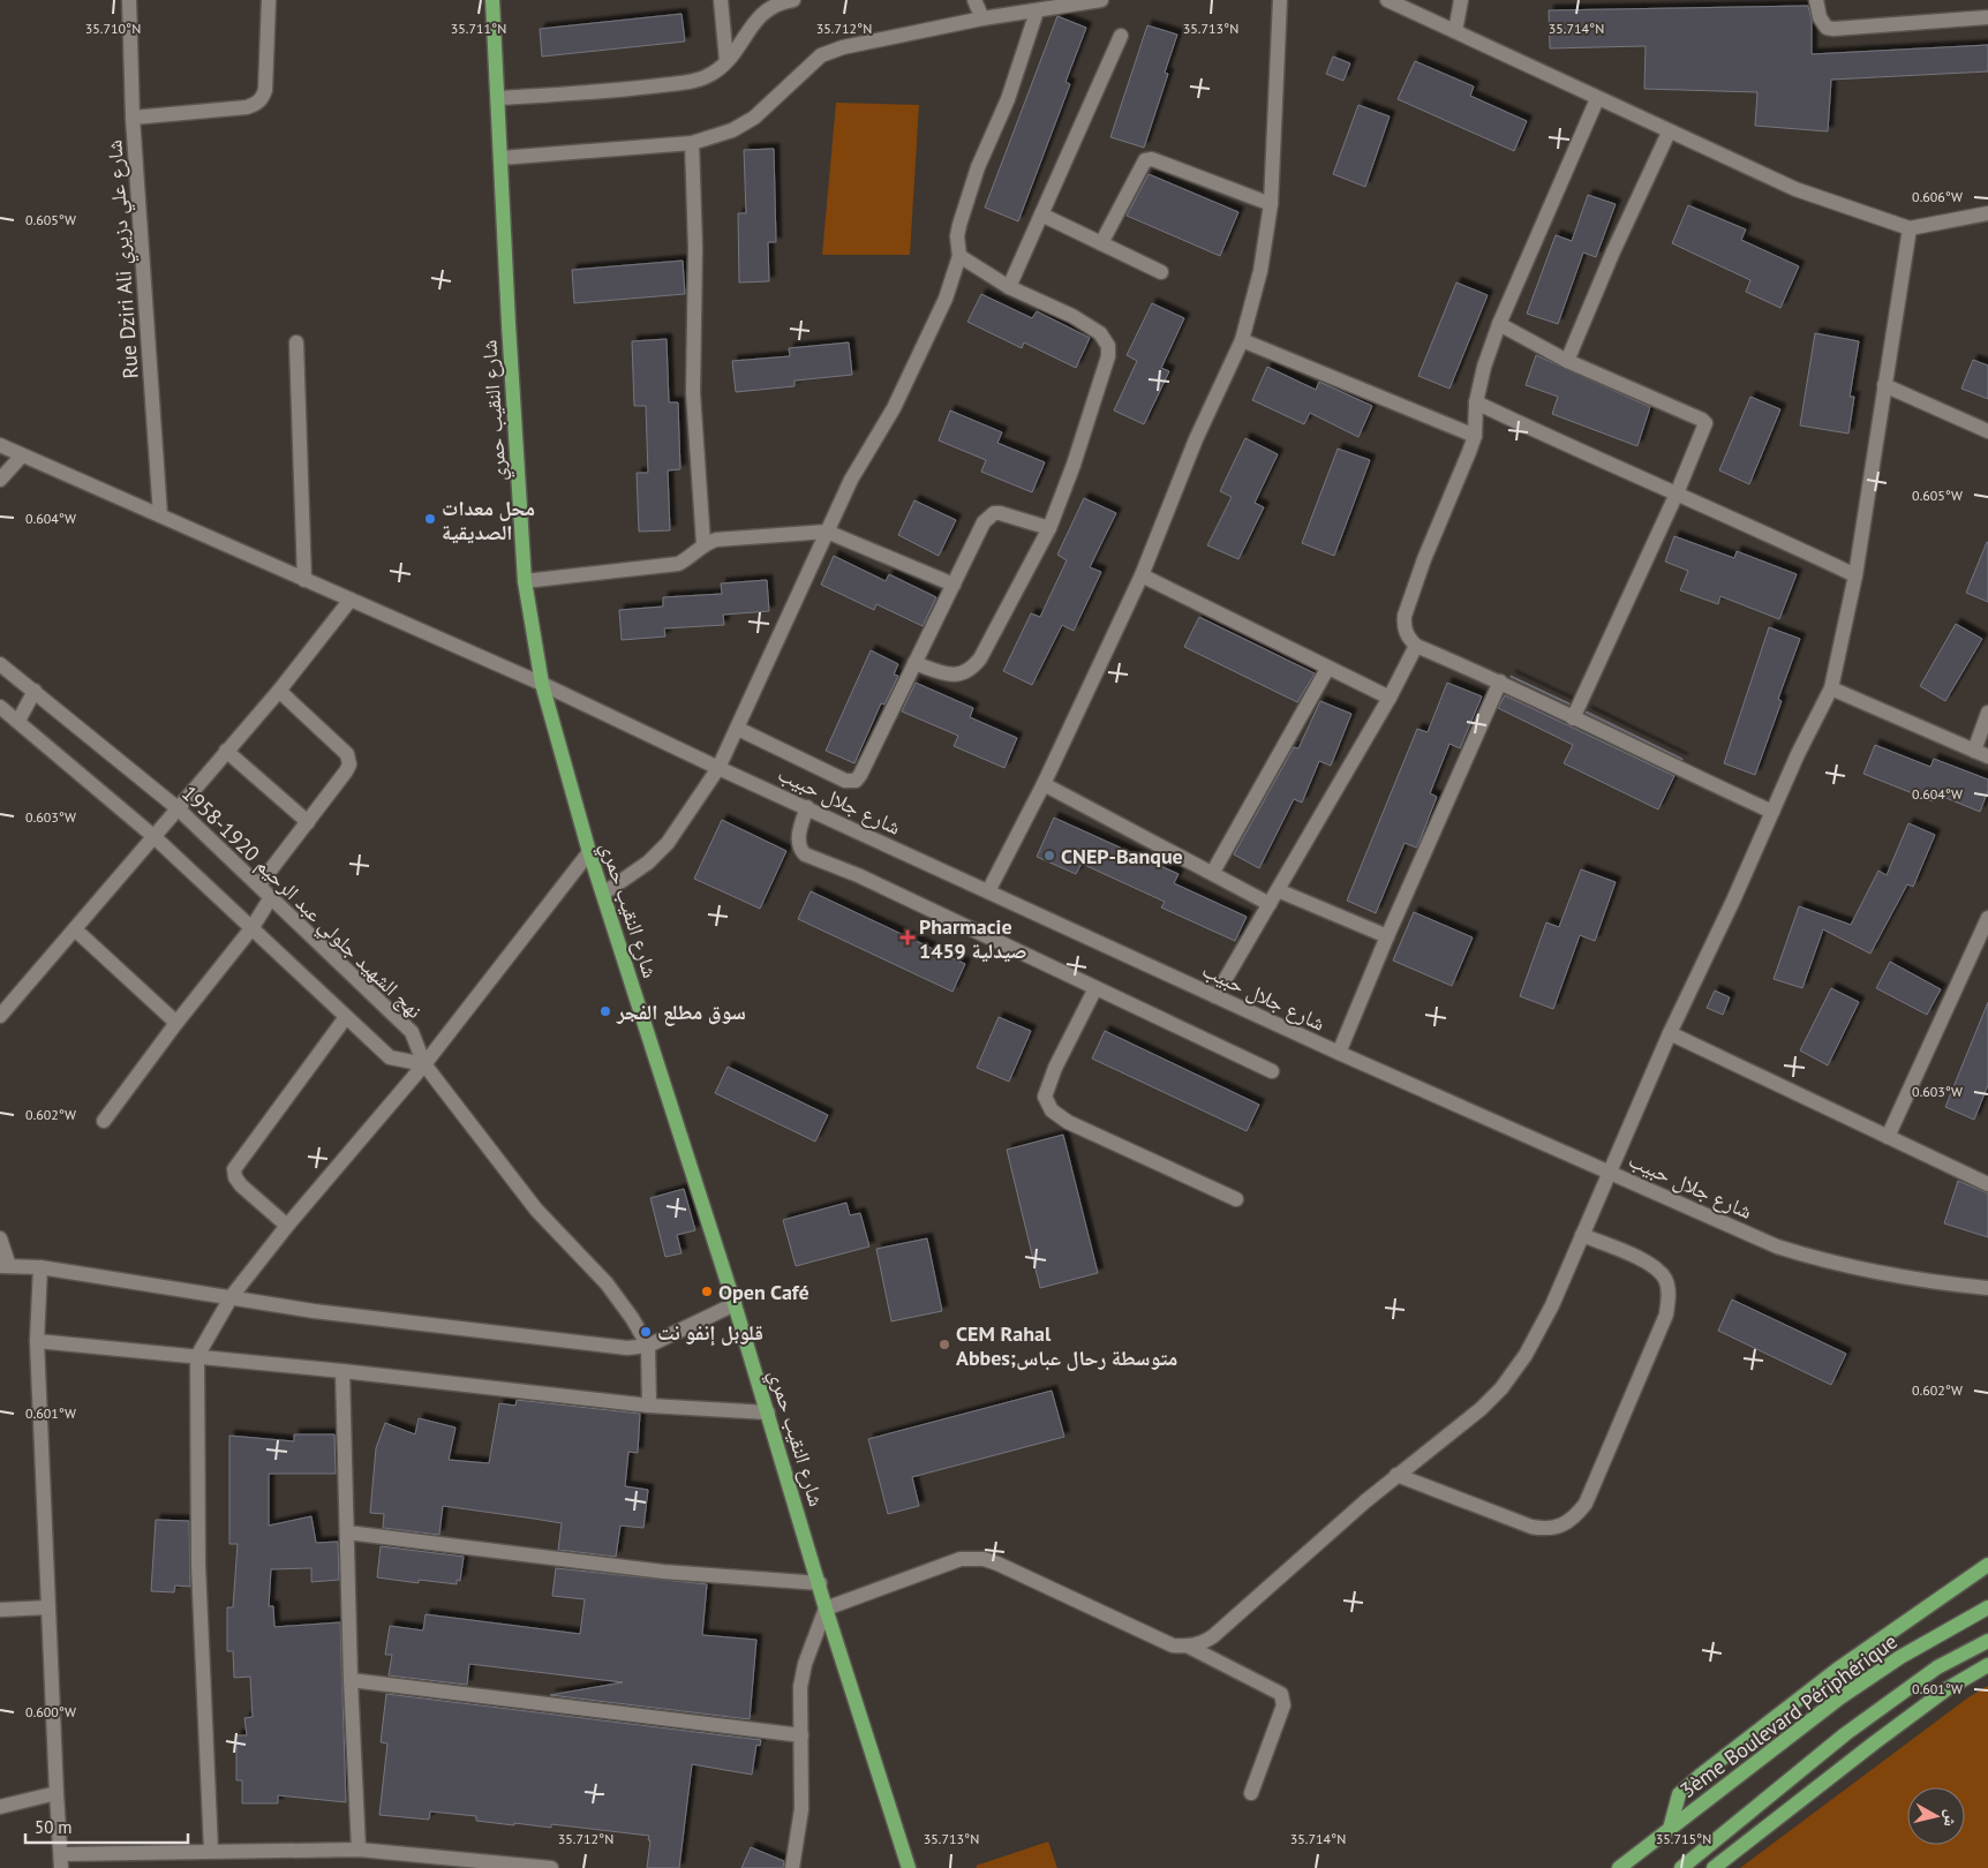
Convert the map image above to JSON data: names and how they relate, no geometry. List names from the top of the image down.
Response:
{
  "streets": {
    "main road": ["شارع النقيب حمري", "3ème Boulevard Périphérique"],
    "street": ["Rue Dziri Ali شارع علي دزيري", "شارع جلال حبيب", "نهج الشهيد جلولي عبد الرحيم 1920-1958"]
  },
  "crossings": [
    ["Rue Dziri Ali شارع علي دزيري", "شارع جلال حبيب"],
    ["شارع النقيب حمري", "شارع جلال حبيب"]
  ],
  "places": {
    "other": [
      "محل معدات الصديقية",
      "CNEP-Banque",
      "سوق مطلع الفجر",
      "Open Café",
      "قلوبل إنفو نت",
      "CEM Rahal Abbes;متوسطة رحال عباس"
    ],
    "health": ["Pharmacie 1459 صيدلية"]
  },
  "scale_bar": "50 m",
  "north": "right",
  "coordinates": [
    "35.710°N",
    "35.711°N",
    "35.712°N",
    "35.713°N",
    "35.714°N",
    "0.606°W",
    "0.605°W",
    "0.604°W",
    "0.603°W",
    "0.602°W",
    "0.601°W",
    "0.600°W",
    "35.715°N"
  ]
}
